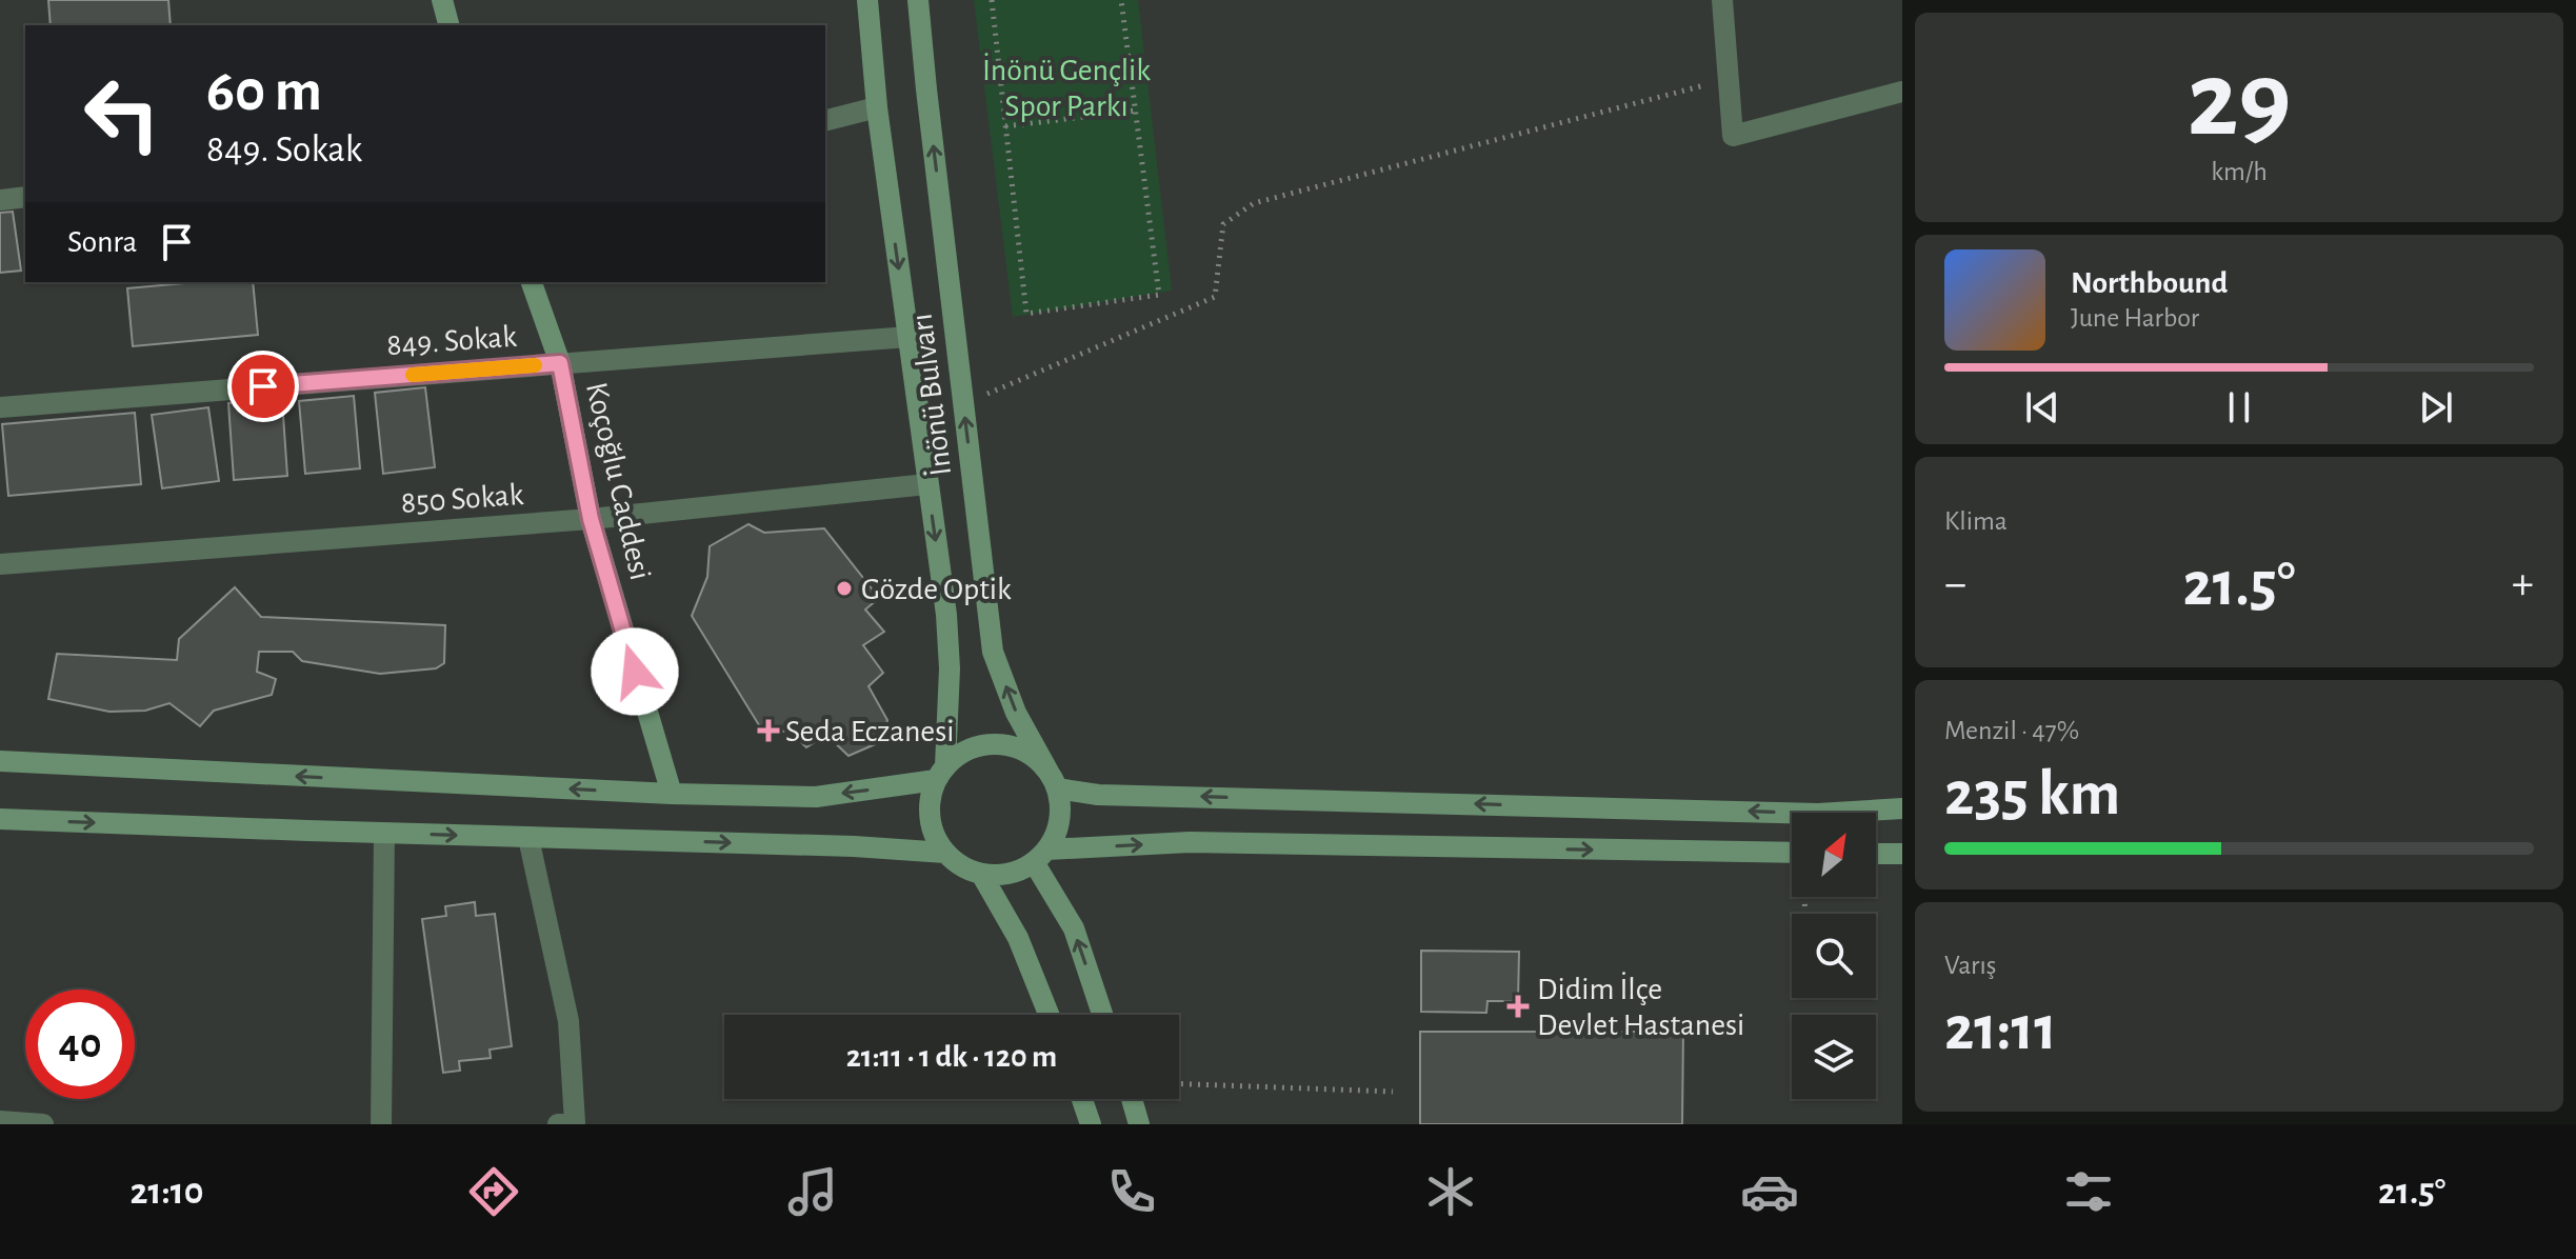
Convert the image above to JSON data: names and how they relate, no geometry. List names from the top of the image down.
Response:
{
  "streets": {
    "main road": ["İnönü Bulvarı", "Koçoğlu Caddesi"],
    "street": ["849. Sokak", "850 Sokak"]
  },
  "crossings": [
    ["849. Sokak", "İnönü Bulvarı"],
    ["849. Sokak", "Koçoğlu Caddesi"],
    ["İnönü Bulvarı", "850 Sokak"],
    ["Koçoğlu Caddesi", "850 Sokak"]
  ],
  "parks": ["İnönü Gençlik Spor Parkı"],
  "places": {
    "other": ["Gözde Optik"],
    "health": ["Seda Eczanesi", "Didim İlçe Devlet Hastanesi"]
  },
  "north": "top right",
  "page": {
    "tile": [
      ["29", "km/h"],
      "Klima",
      ["Menzil · 47%", "235 km"],
      ["Varış", "21:11"]
    ],
    "turn": ["60 m", "849. Sokak"],
    "then": "Sonra",
    "song": ["Northbound", "June Harbor"],
    "heat": ["−", "21.5°", "+"],
    "limit": "40",
    "trip": "21:11 · 1 dk · 120 m",
    "tabs": ["21:10", "21.5°"]
  }
}
